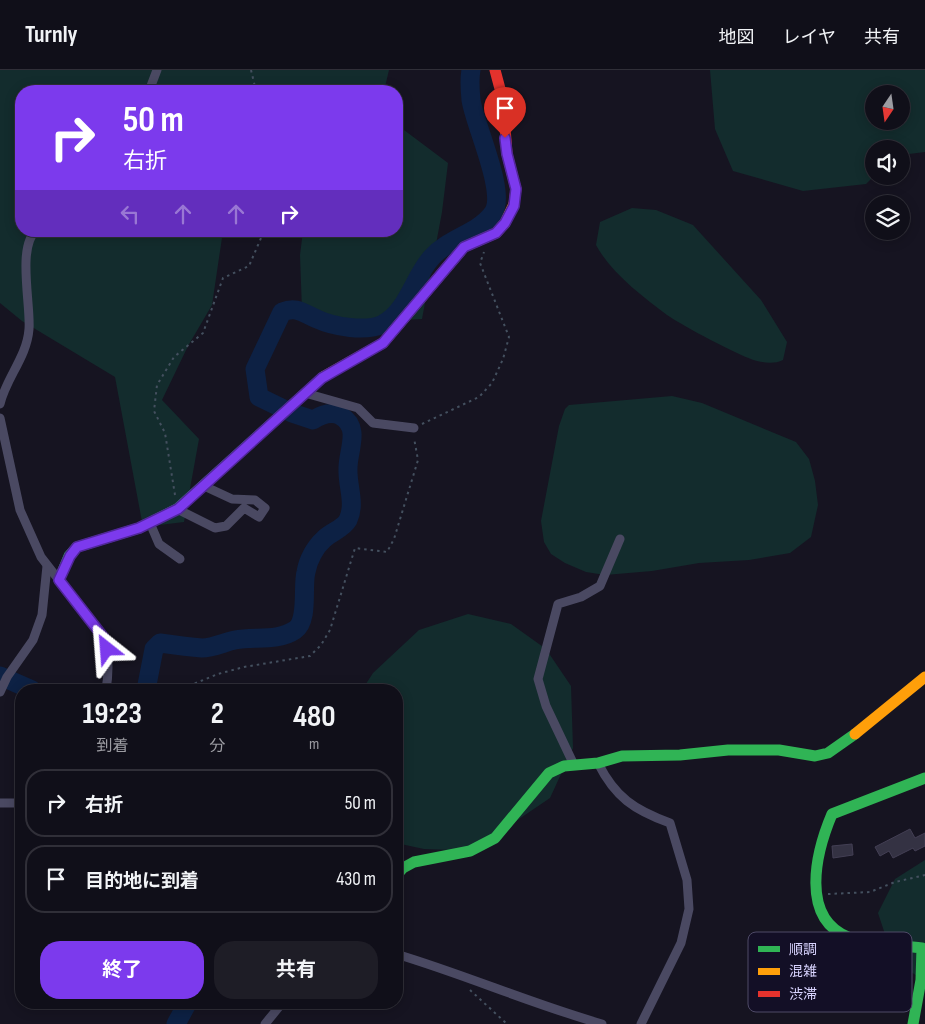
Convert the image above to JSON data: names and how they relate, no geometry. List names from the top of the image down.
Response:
{
  "legend": ["順調", "混雑", "渋滞"],
  "north": "bottom",
  "page": {
    "header": "Turnly",
    "nav": ["地図", "レイヤ", "共有"],
    "turn": ["50 m", "右折"],
    "eta": [
      "19:23",
      "到着",
      "2",
      "分",
      "480",
      "m"
    ],
    "list": [
      {
        "name": "右折",
        "value": "50 m"
      },
      {
        "name": "目的地に到着",
        "value": "430 m"
      }
    ],
    "buttons": ["終了", "共有"]
  }
}
